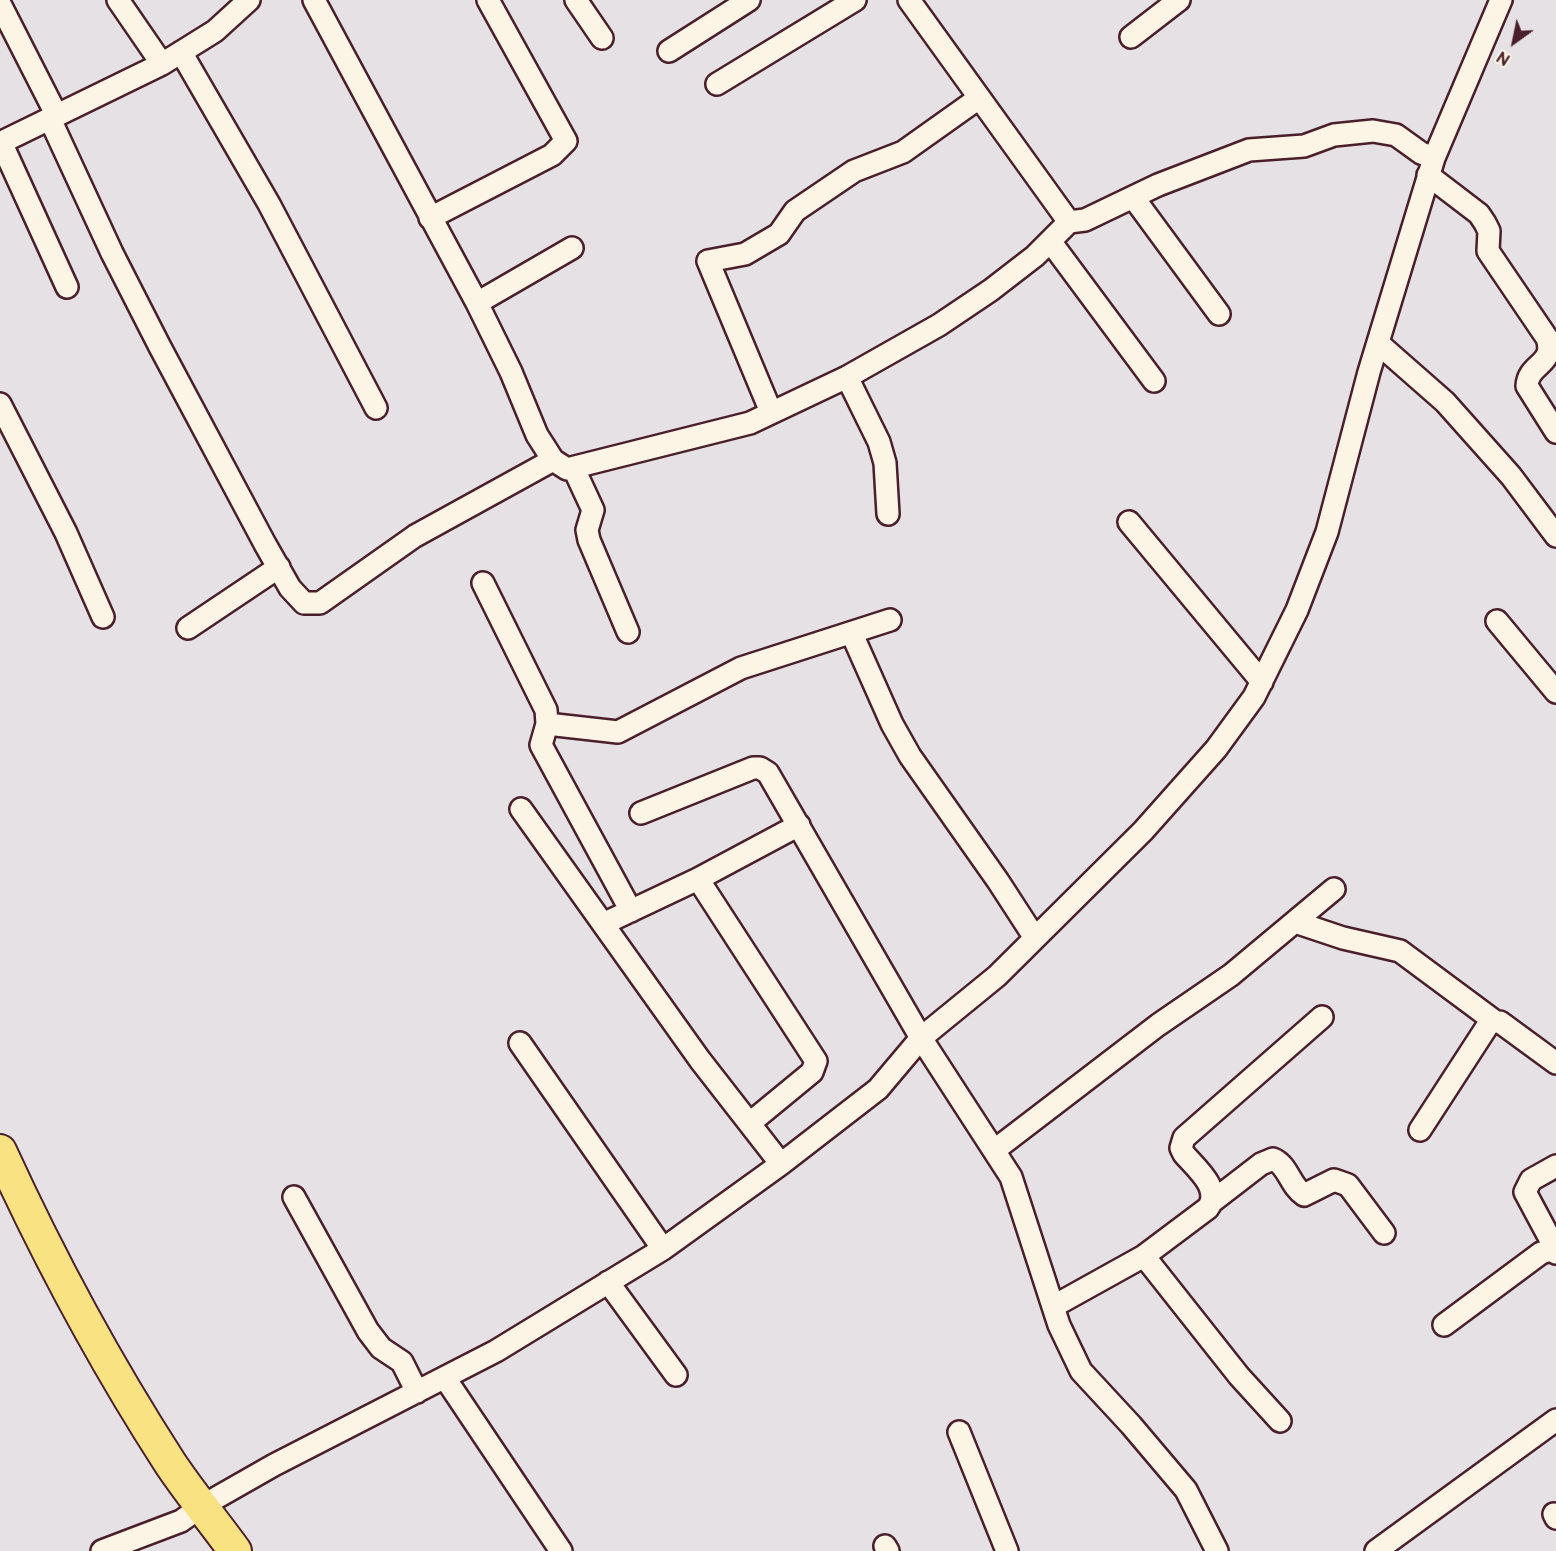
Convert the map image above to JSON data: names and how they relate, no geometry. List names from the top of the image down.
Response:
{
  "north": "bottom left"
}
